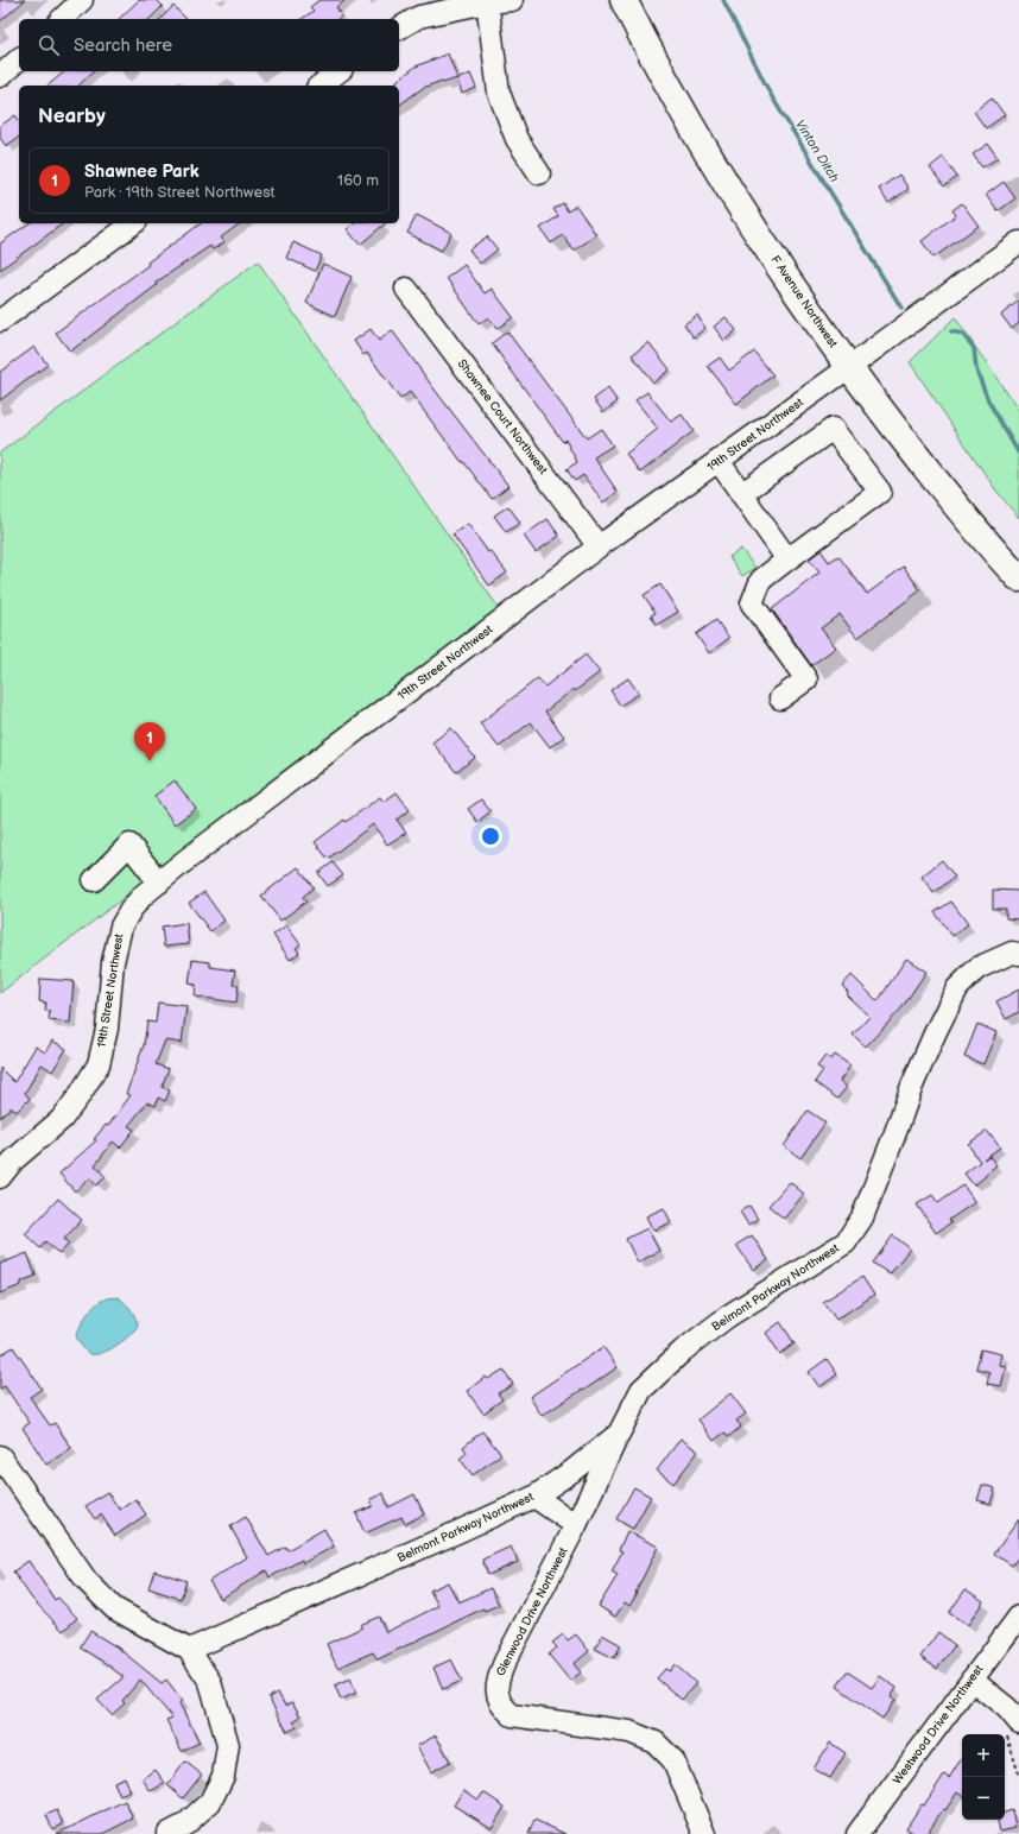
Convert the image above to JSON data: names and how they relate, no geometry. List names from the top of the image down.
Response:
{
  "streets": {
    "main road": ["F Avenue Northwest"],
    "street": [
      "Shawnee Court Northwest",
      "19th Street Northwest",
      "Belmont Parkway Northwest",
      "Glenwood Drive Northwest",
      "Westwood Drive Northwest"
    ]
  },
  "crossings": [
    ["F Avenue Northwest", "19th Street Northwest"],
    ["Shawnee Court Northwest", "19th Street Northwest"],
    ["Belmont Parkway Northwest", "Glenwood Drive Northwest"]
  ],
  "water": ["Vinton Ditch"],
  "page": {
    "search": "Search here",
    "heading": "Nearby",
    "list": [
      {
        "mark": "1",
        "name": "Shawnee Park",
        "note": "Park · 19th Street Northwest",
        "value": "160 m"
      }
    ],
    "pins": "1",
    "map_buttons": ["+", "−"]
  }
}
